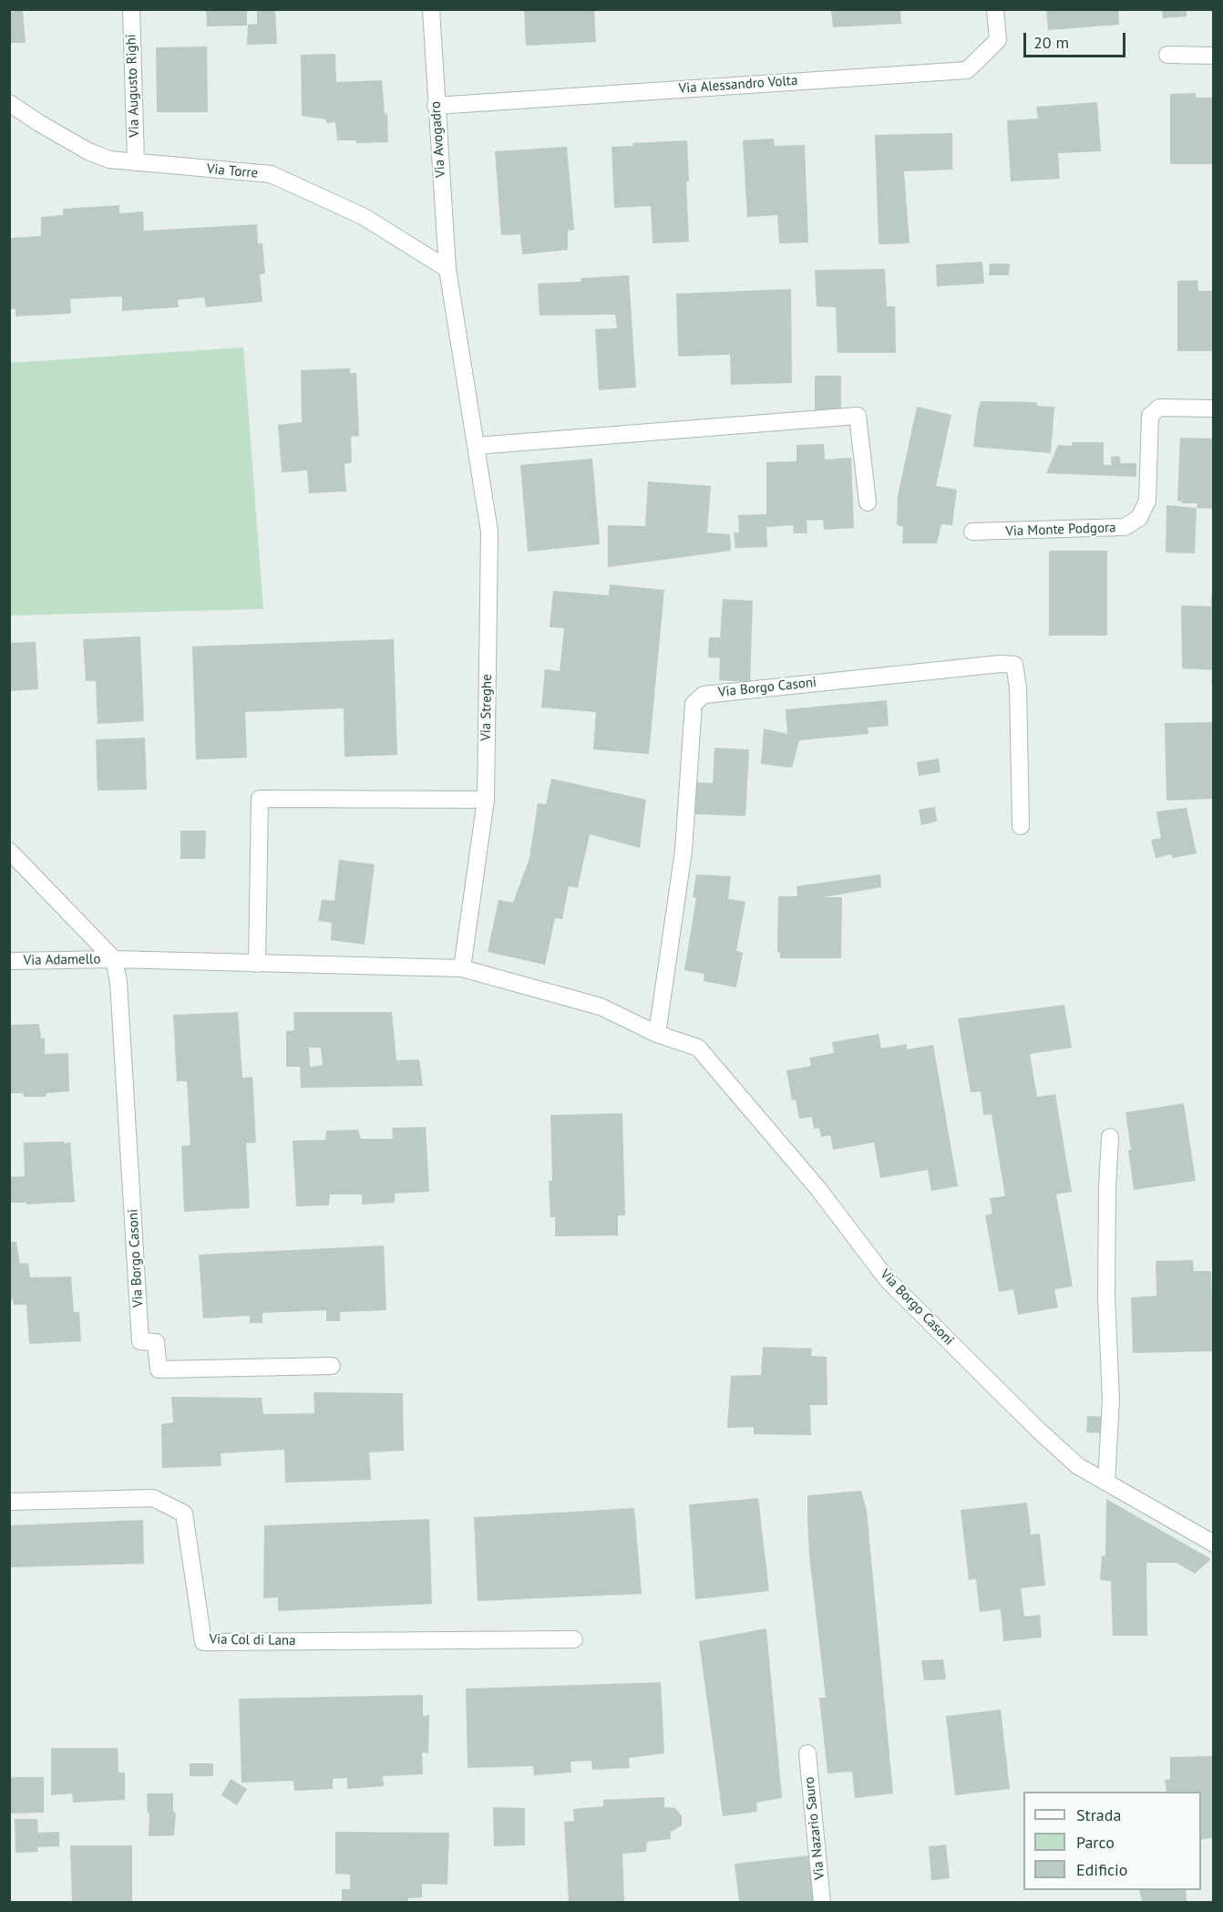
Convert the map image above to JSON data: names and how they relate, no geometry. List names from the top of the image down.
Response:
{
  "streets": {
    "street": [
      "Via Alessandro Volta",
      "Via Augusto Righi",
      "Via Avogadro",
      "Via Torre",
      "Via Monte Podgora",
      "Via Borgo Casoni",
      "Via Streghe",
      "Via Adamello",
      "Via Col di Lana",
      "Via Nazario Sauro"
    ]
  },
  "crossings": [
    ["Via Alessandro Volta", "Via Avogadro"],
    ["Via Augusto Righi", "Via Torre"],
    ["Via Avogadro", "Via Torre"],
    ["Via Avogadro", "Via Streghe"],
    ["Via Torre", "Via Streghe"],
    ["Via Borgo Casoni", "Via Streghe"],
    ["Via Borgo Casoni", "Via Adamello"]
  ],
  "legend": ["Strada", "Parco", "Edificio"],
  "scale_bar": "20 m"
}
